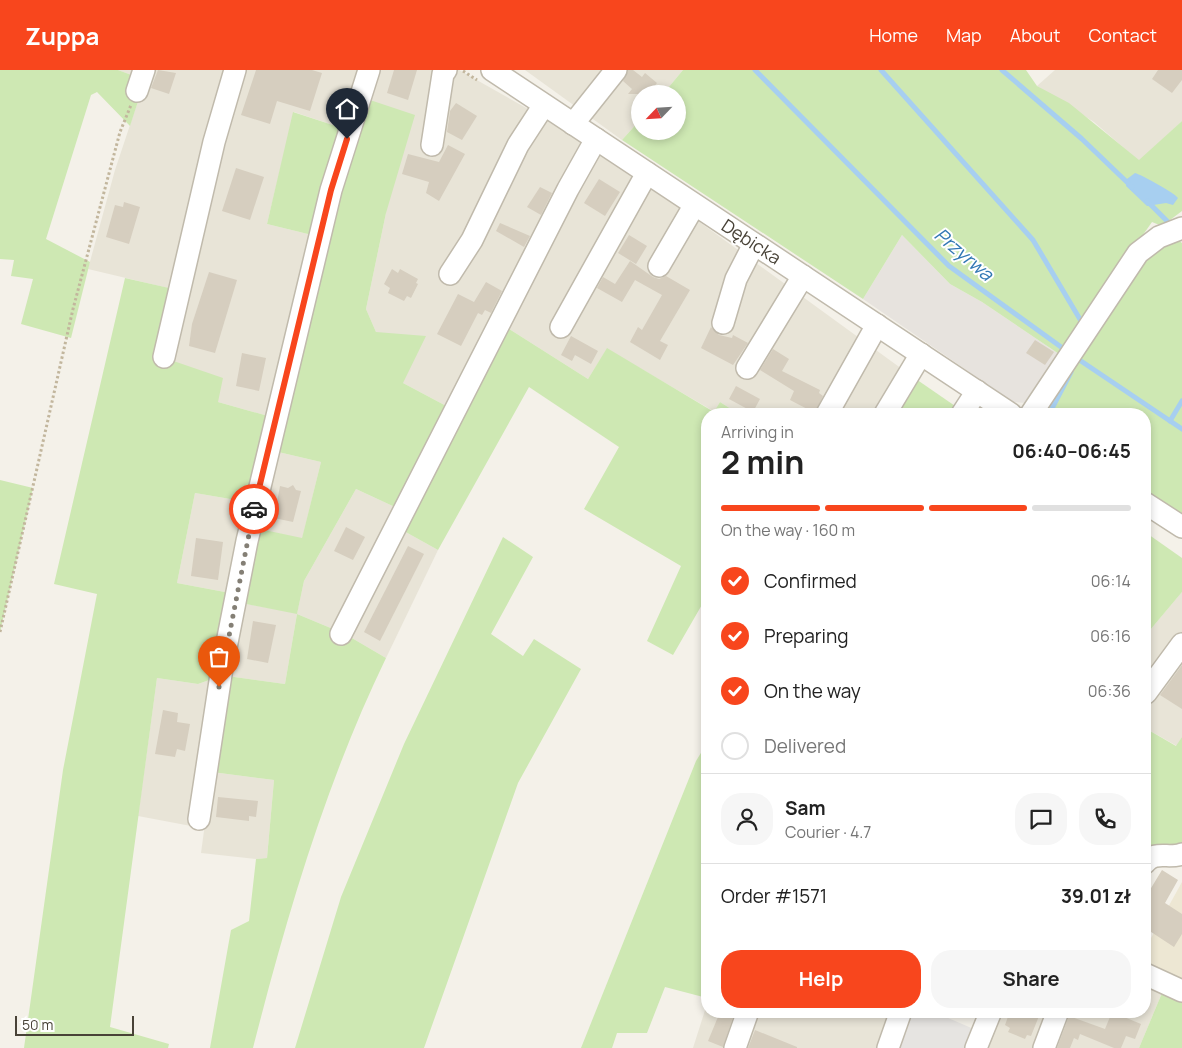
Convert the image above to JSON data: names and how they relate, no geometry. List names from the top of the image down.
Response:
{
  "streets": {
    "street": ["Dębicka"]
  },
  "water": ["Przyrwa"],
  "scale_bar": "50 m",
  "north": "bottom left",
  "page": {
    "header": "Zuppa",
    "nav": [
      "Home",
      "Map",
      "About",
      "Contact"
    ],
    "heading": ["2 min", "Arriving in", "06:40–06:45"],
    "panel": [
      "Sam",
      "Courier · 4.7",
      "Order #1571",
      "39.01 zł"
    ],
    "bar": "On the way · 160 m",
    "list": [
      ["Confirmed", "06:14"],
      ["Preparing", "06:16"],
      ["On the way", "06:36"],
      "Delivered"
    ],
    "buttons": ["Help", "Share"],
    "scale": "50 m"
  }
}
